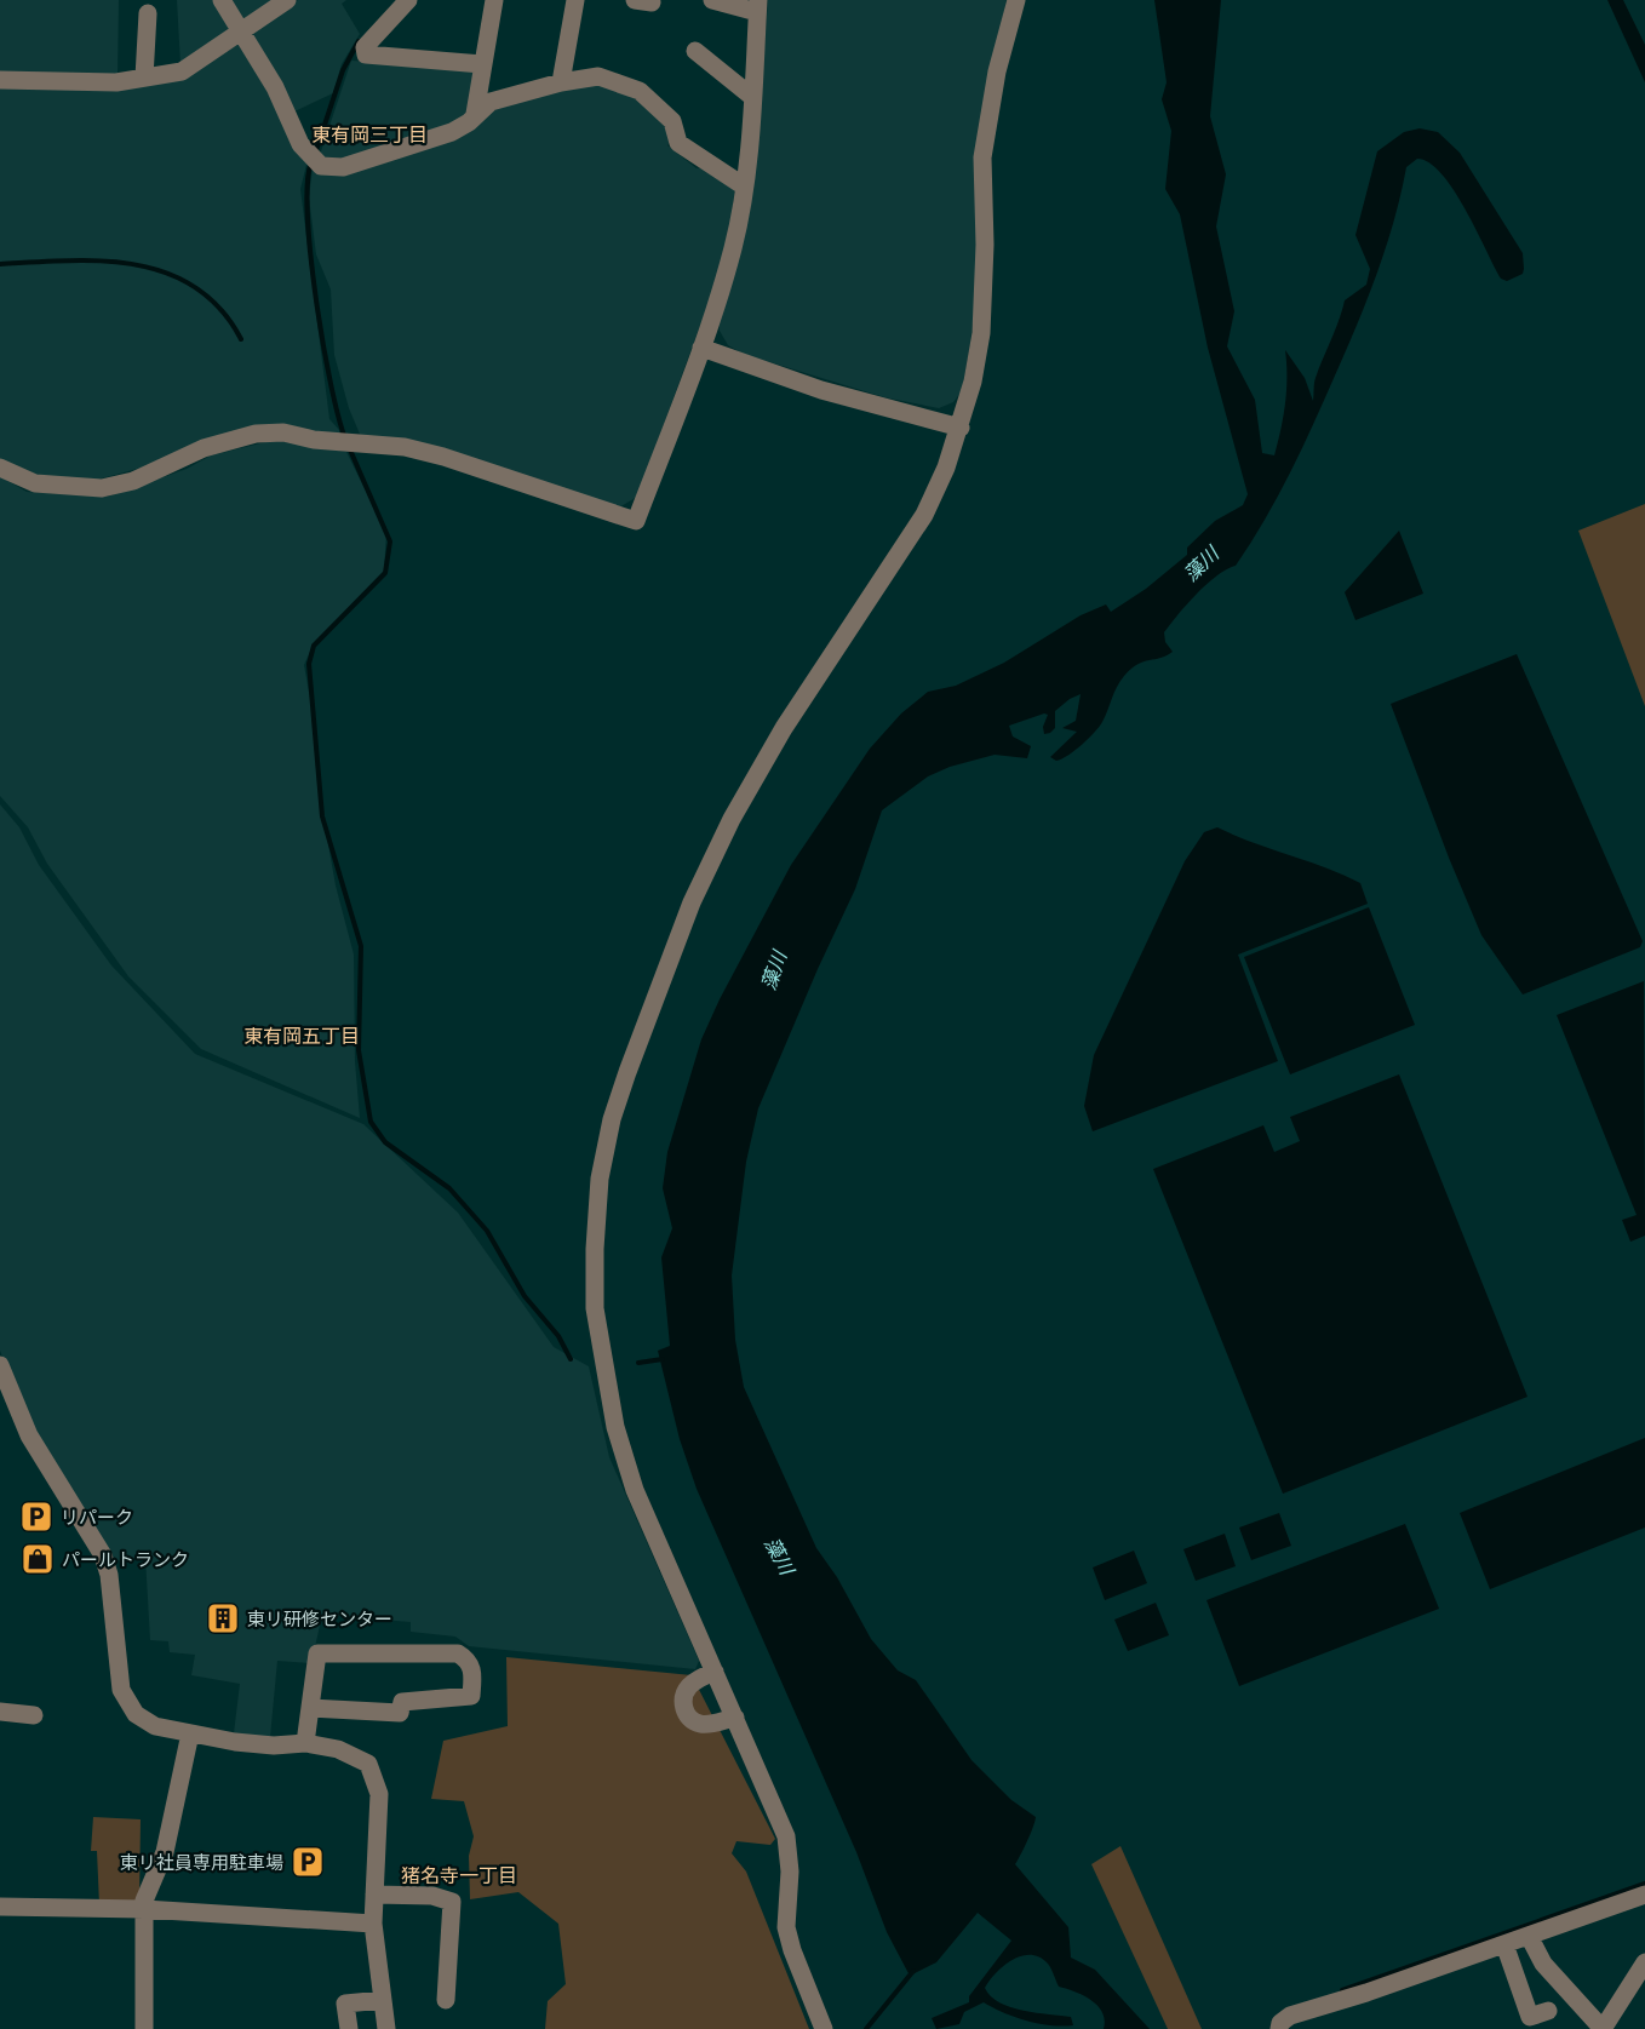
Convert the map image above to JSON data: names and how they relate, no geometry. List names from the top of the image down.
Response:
{
  "districts": ["東有岡三丁目", "東有岡五丁目", "猪名寺一丁目"],
  "water": ["藻川"],
  "places": {
    "parking": ["リパーク", "東リ社員専用駐車場"],
    "shop": ["パールトランク"],
    "building": ["東リ研修センター"]
  }
}
